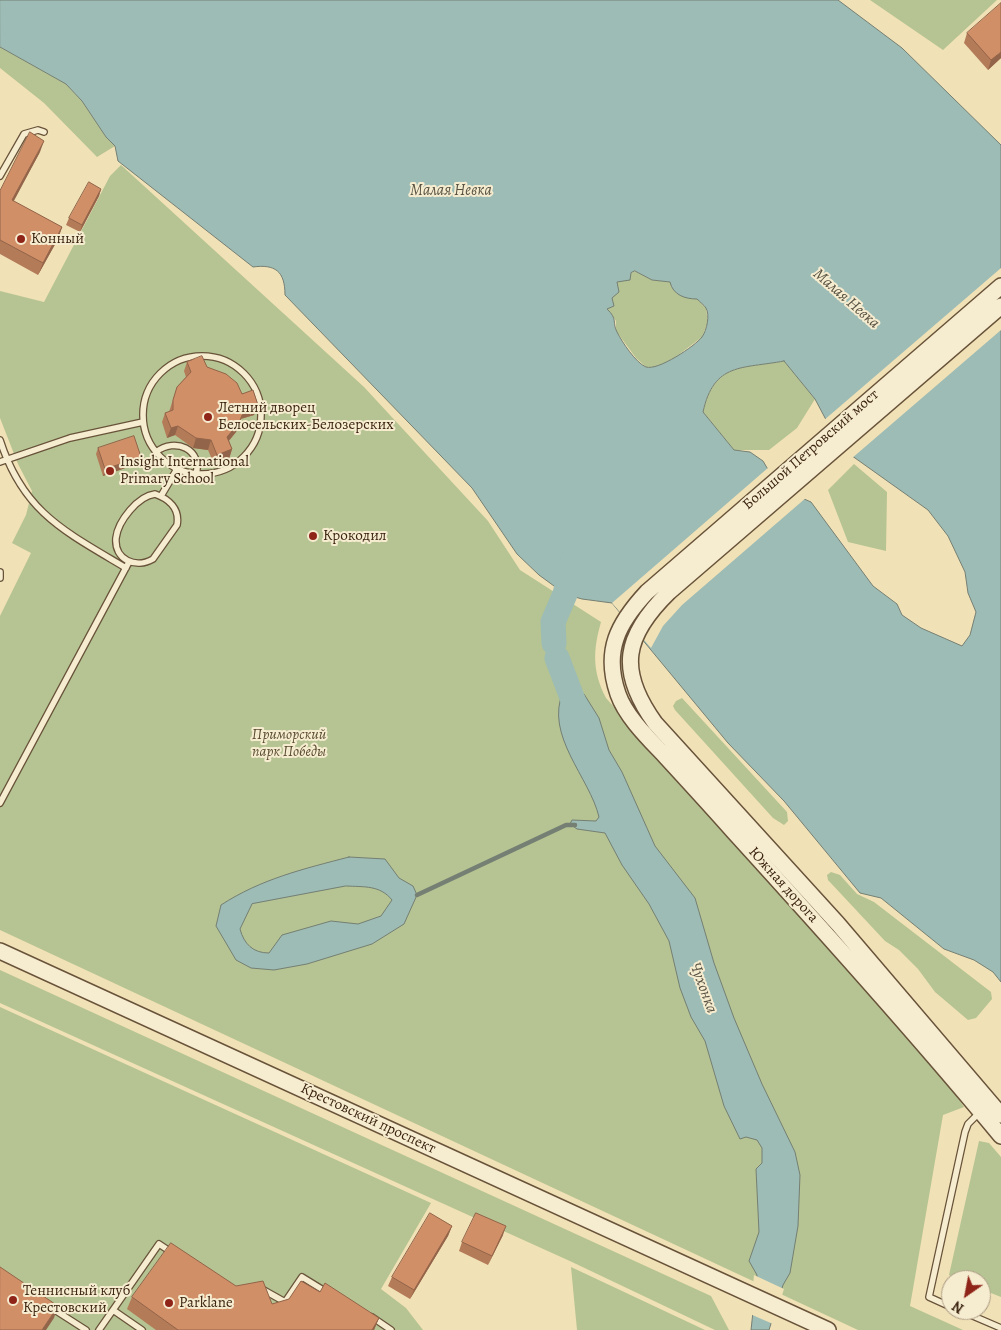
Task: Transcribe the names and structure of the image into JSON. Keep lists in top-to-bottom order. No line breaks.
{"streets":{"street":["Большой Петровский мост","Южная дорога","Крестовский проспект"]},"crossings":[["Большой Петровский мост","Южная дорога"]],"water":["Малая Невка","Чухонка"],"parks":["Приморский парк Победы"],"places":["Конный","Летний дворец Белосельских-Белозерских","Insight International Primary School","Крокодил","Теннисный клуб Крестовский","Parklane"],"north":"bottom left"}
